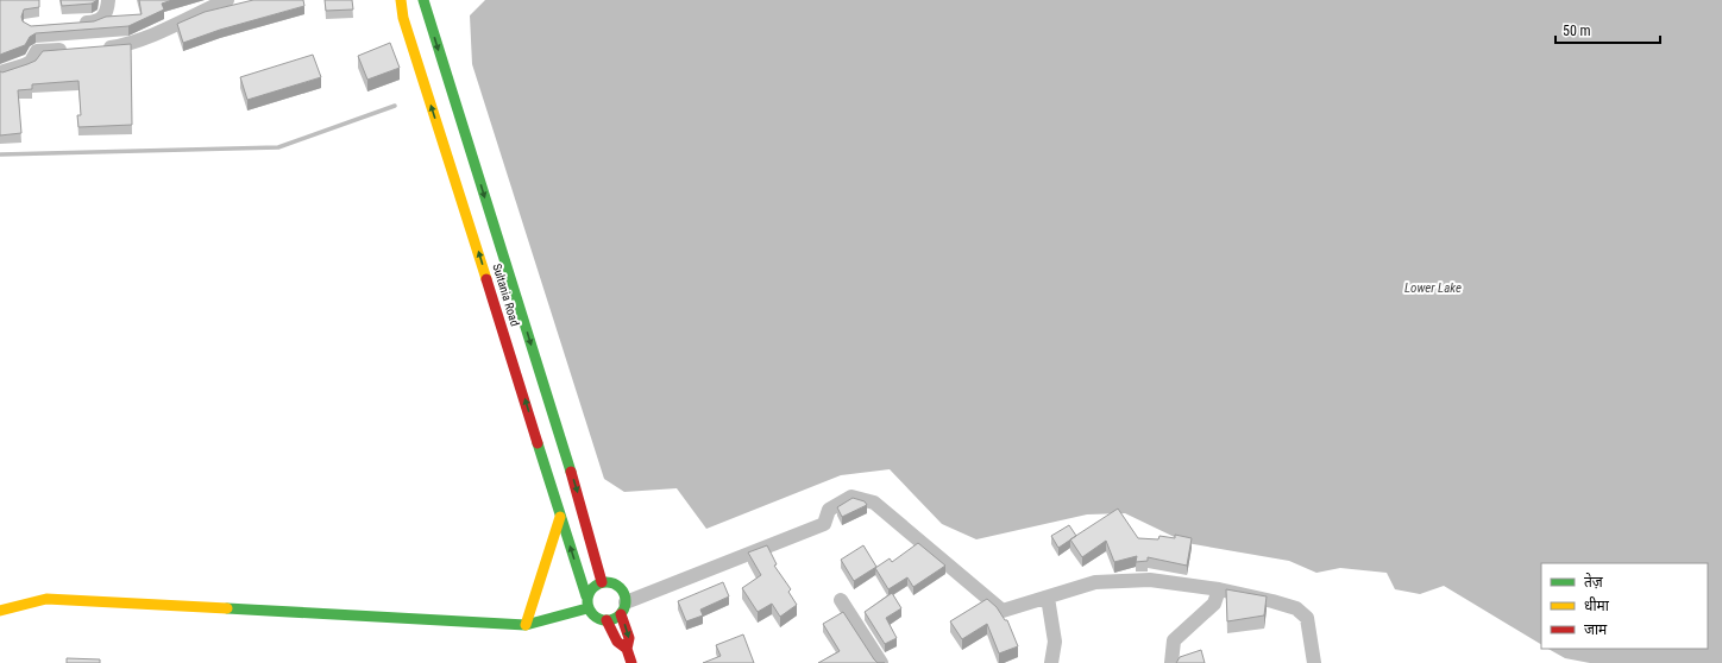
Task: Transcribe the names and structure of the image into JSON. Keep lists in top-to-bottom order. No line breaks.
{"streets":{"main road":["Sultania Road"]},"water":["Lower Lake"],"legend":["तेज़","धीमा","जाम"],"scale_bar":"50 m"}
